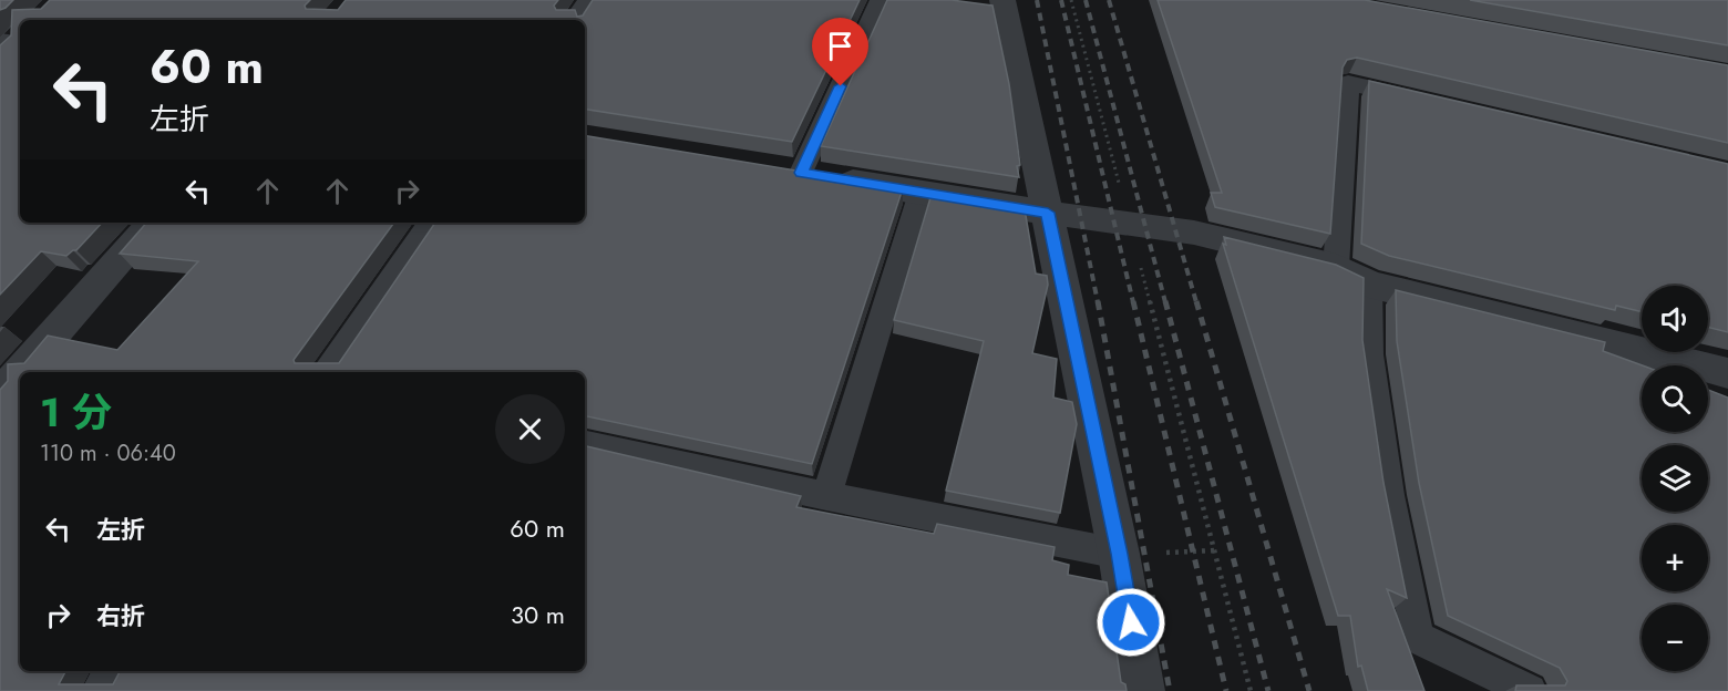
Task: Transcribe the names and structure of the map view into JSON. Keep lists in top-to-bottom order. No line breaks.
{"page":{"turn":["60 m","左折"],"map_buttons":["+","−"],"heading":["1 分","110 m · 06:40"],"list":[{"name":"左折","value":"60 m"},{"name":"右折","value":"30 m"}]}}
